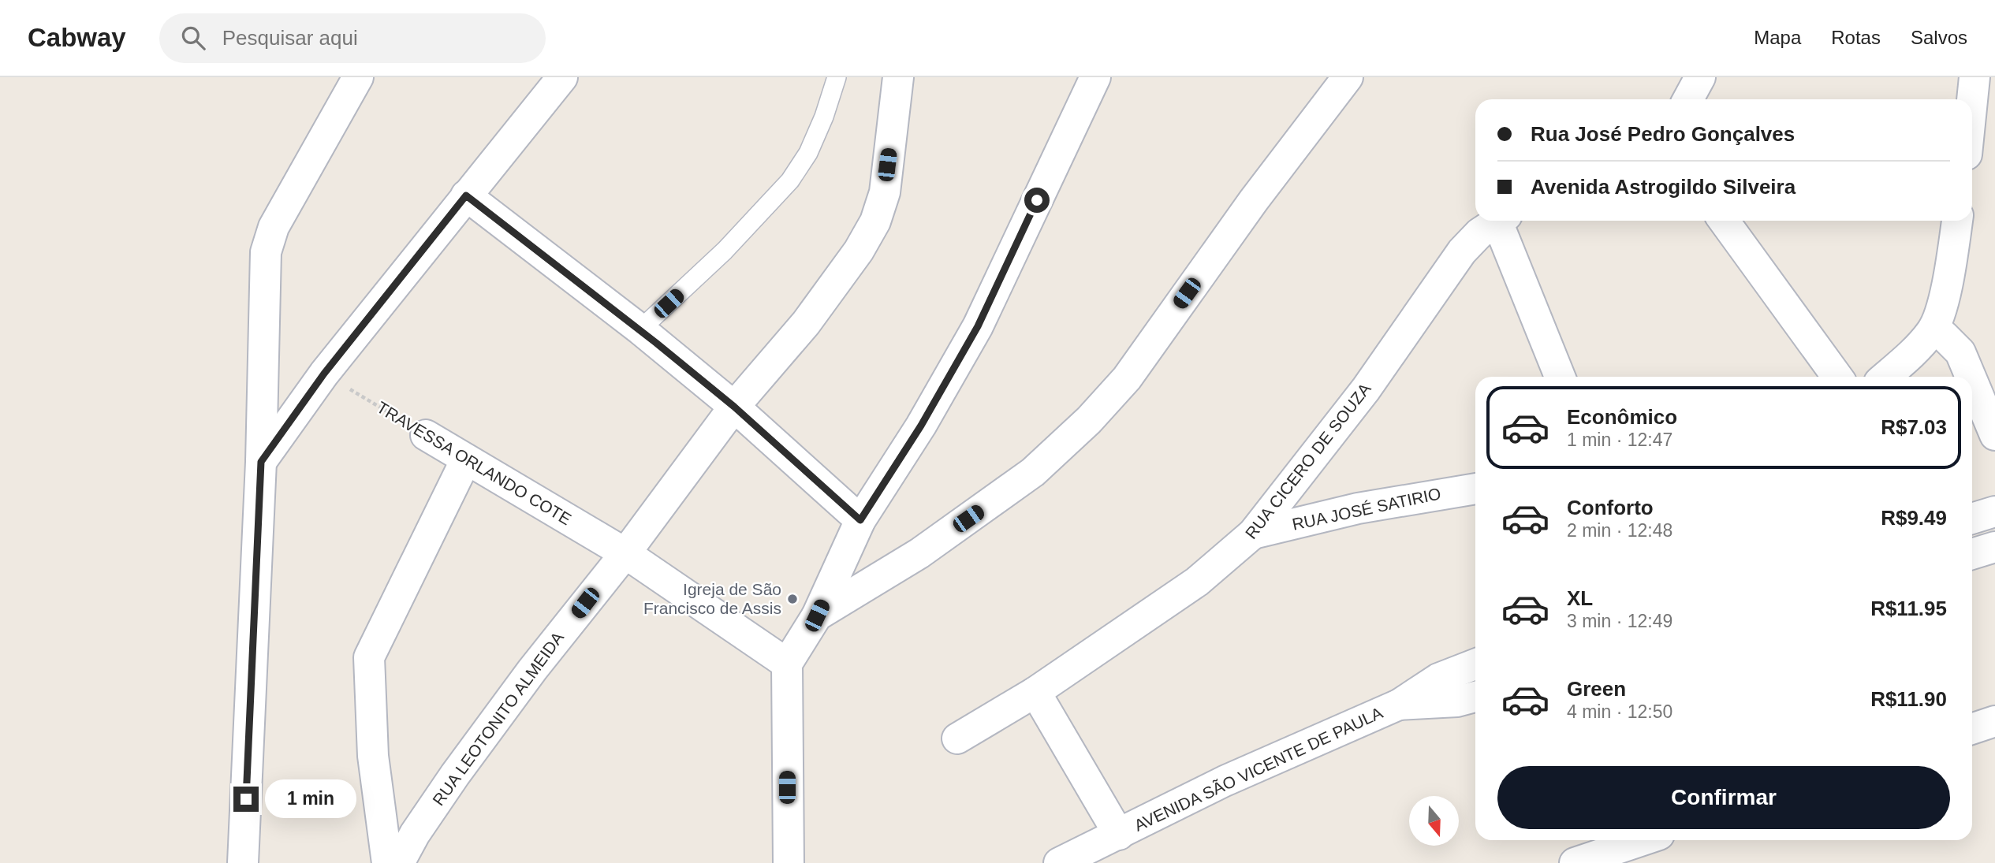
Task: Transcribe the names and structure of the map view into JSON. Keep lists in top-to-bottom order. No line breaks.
{"streets":{"street":["RUA CICERO DE SOUZA","TRAVESSA ORLANDO COTE","RUA JOSÉ SATIRIO","RUA LEOTONITO ALMEIDA","AVENIDA SÃO VICENTE DE PAULA"]},"crossings":[["RUA CICERO DE SOUZA","RUA JOSÉ SATIRIO"],["TRAVESSA ORLANDO COTE","RUA LEOTONITO ALMEIDA"]],"places":["Igreja de São Francisco de Assis"],"north":"bottom","page":{"header":"Cabway","search":"Pesquisar aqui","nav":["Mapa","Rotas","Salvos"],"banner":["Rua José Pedro Gonçalves","Avenida Astrogildo Silveira"],"list":[{"name":"Econômico","note":"1 min · 12:47","value":"R$7.03"},{"name":"Conforto","note":"2 min · 12:48","value":"R$9.49"},{"name":"XL","note":"3 min · 12:49","value":"R$11.95"},{"name":"Green","note":"4 min · 12:50","value":"R$11.90"}],"buttons":"Confirmar","bubble":"1 min"}}
